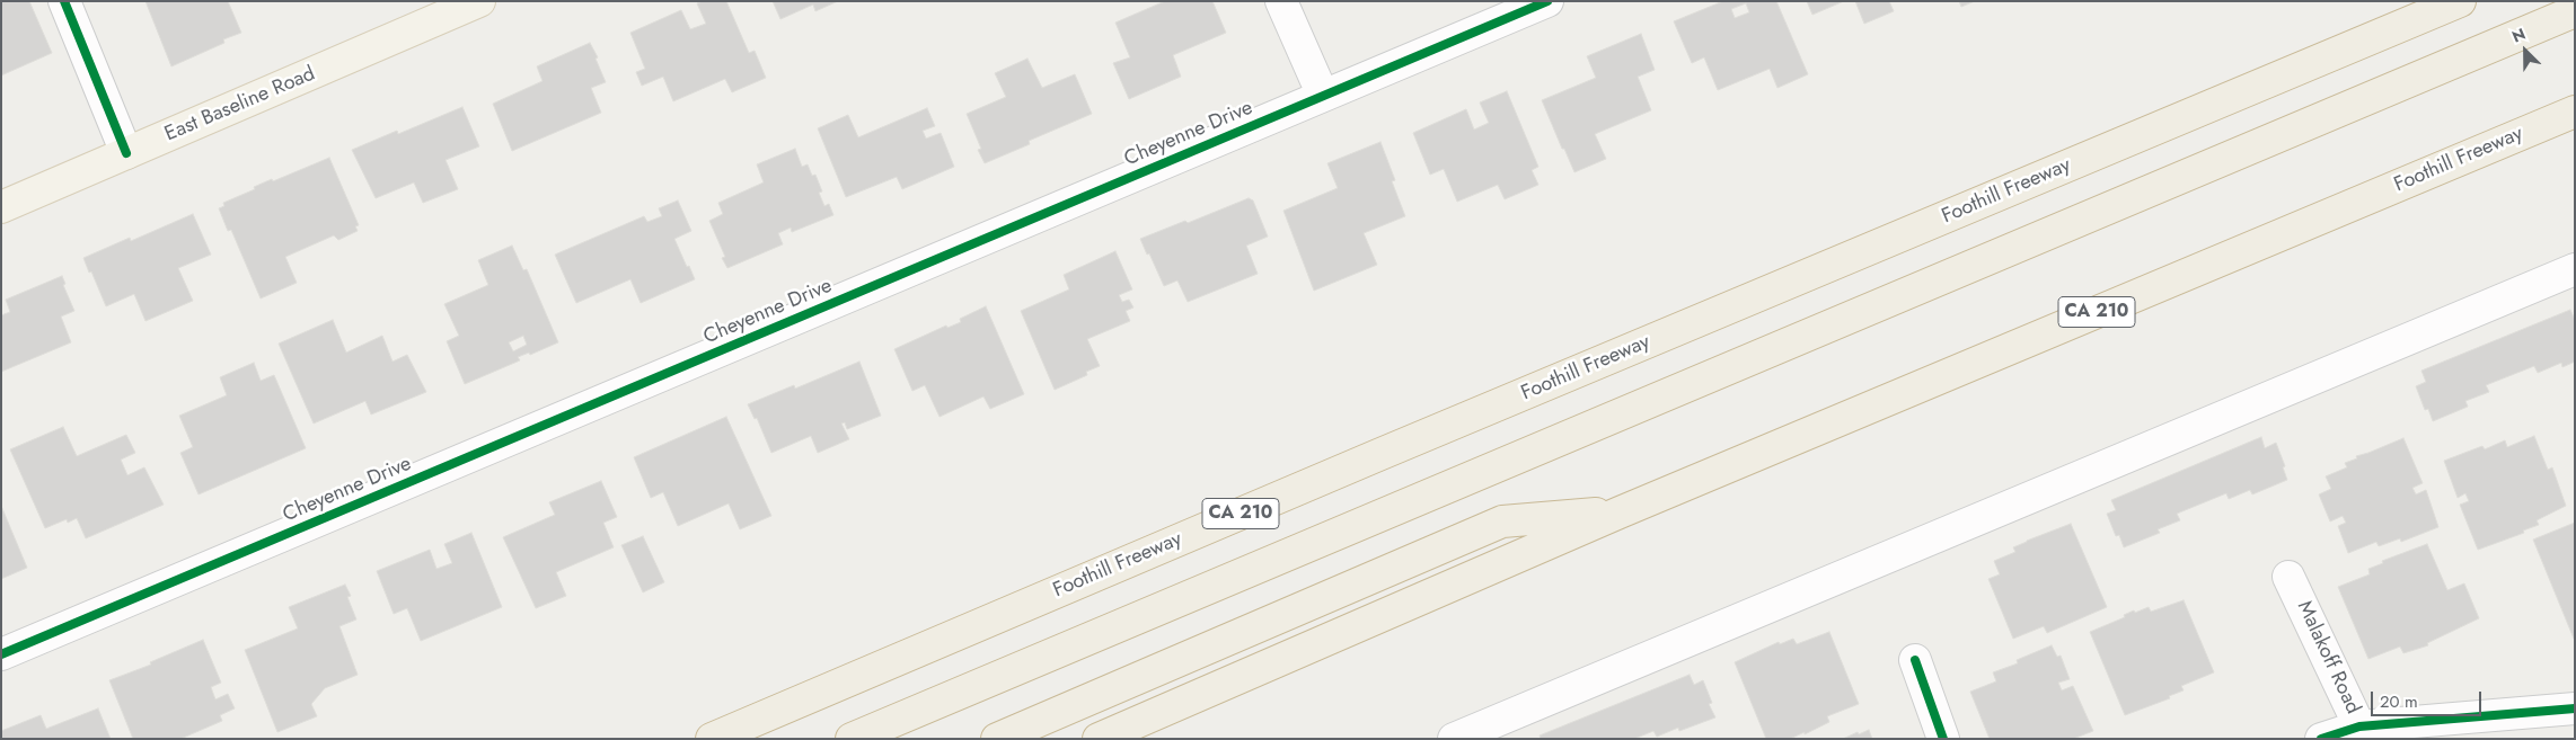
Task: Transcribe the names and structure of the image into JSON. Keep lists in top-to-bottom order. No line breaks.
{"streets":{"highway":["Foothill Freeway","CA 210"],"main road":["East Baseline Road"],"street":["Cheyenne Drive","Malakoff Road"]},"scale_bar":"20 m","north":"top left"}
